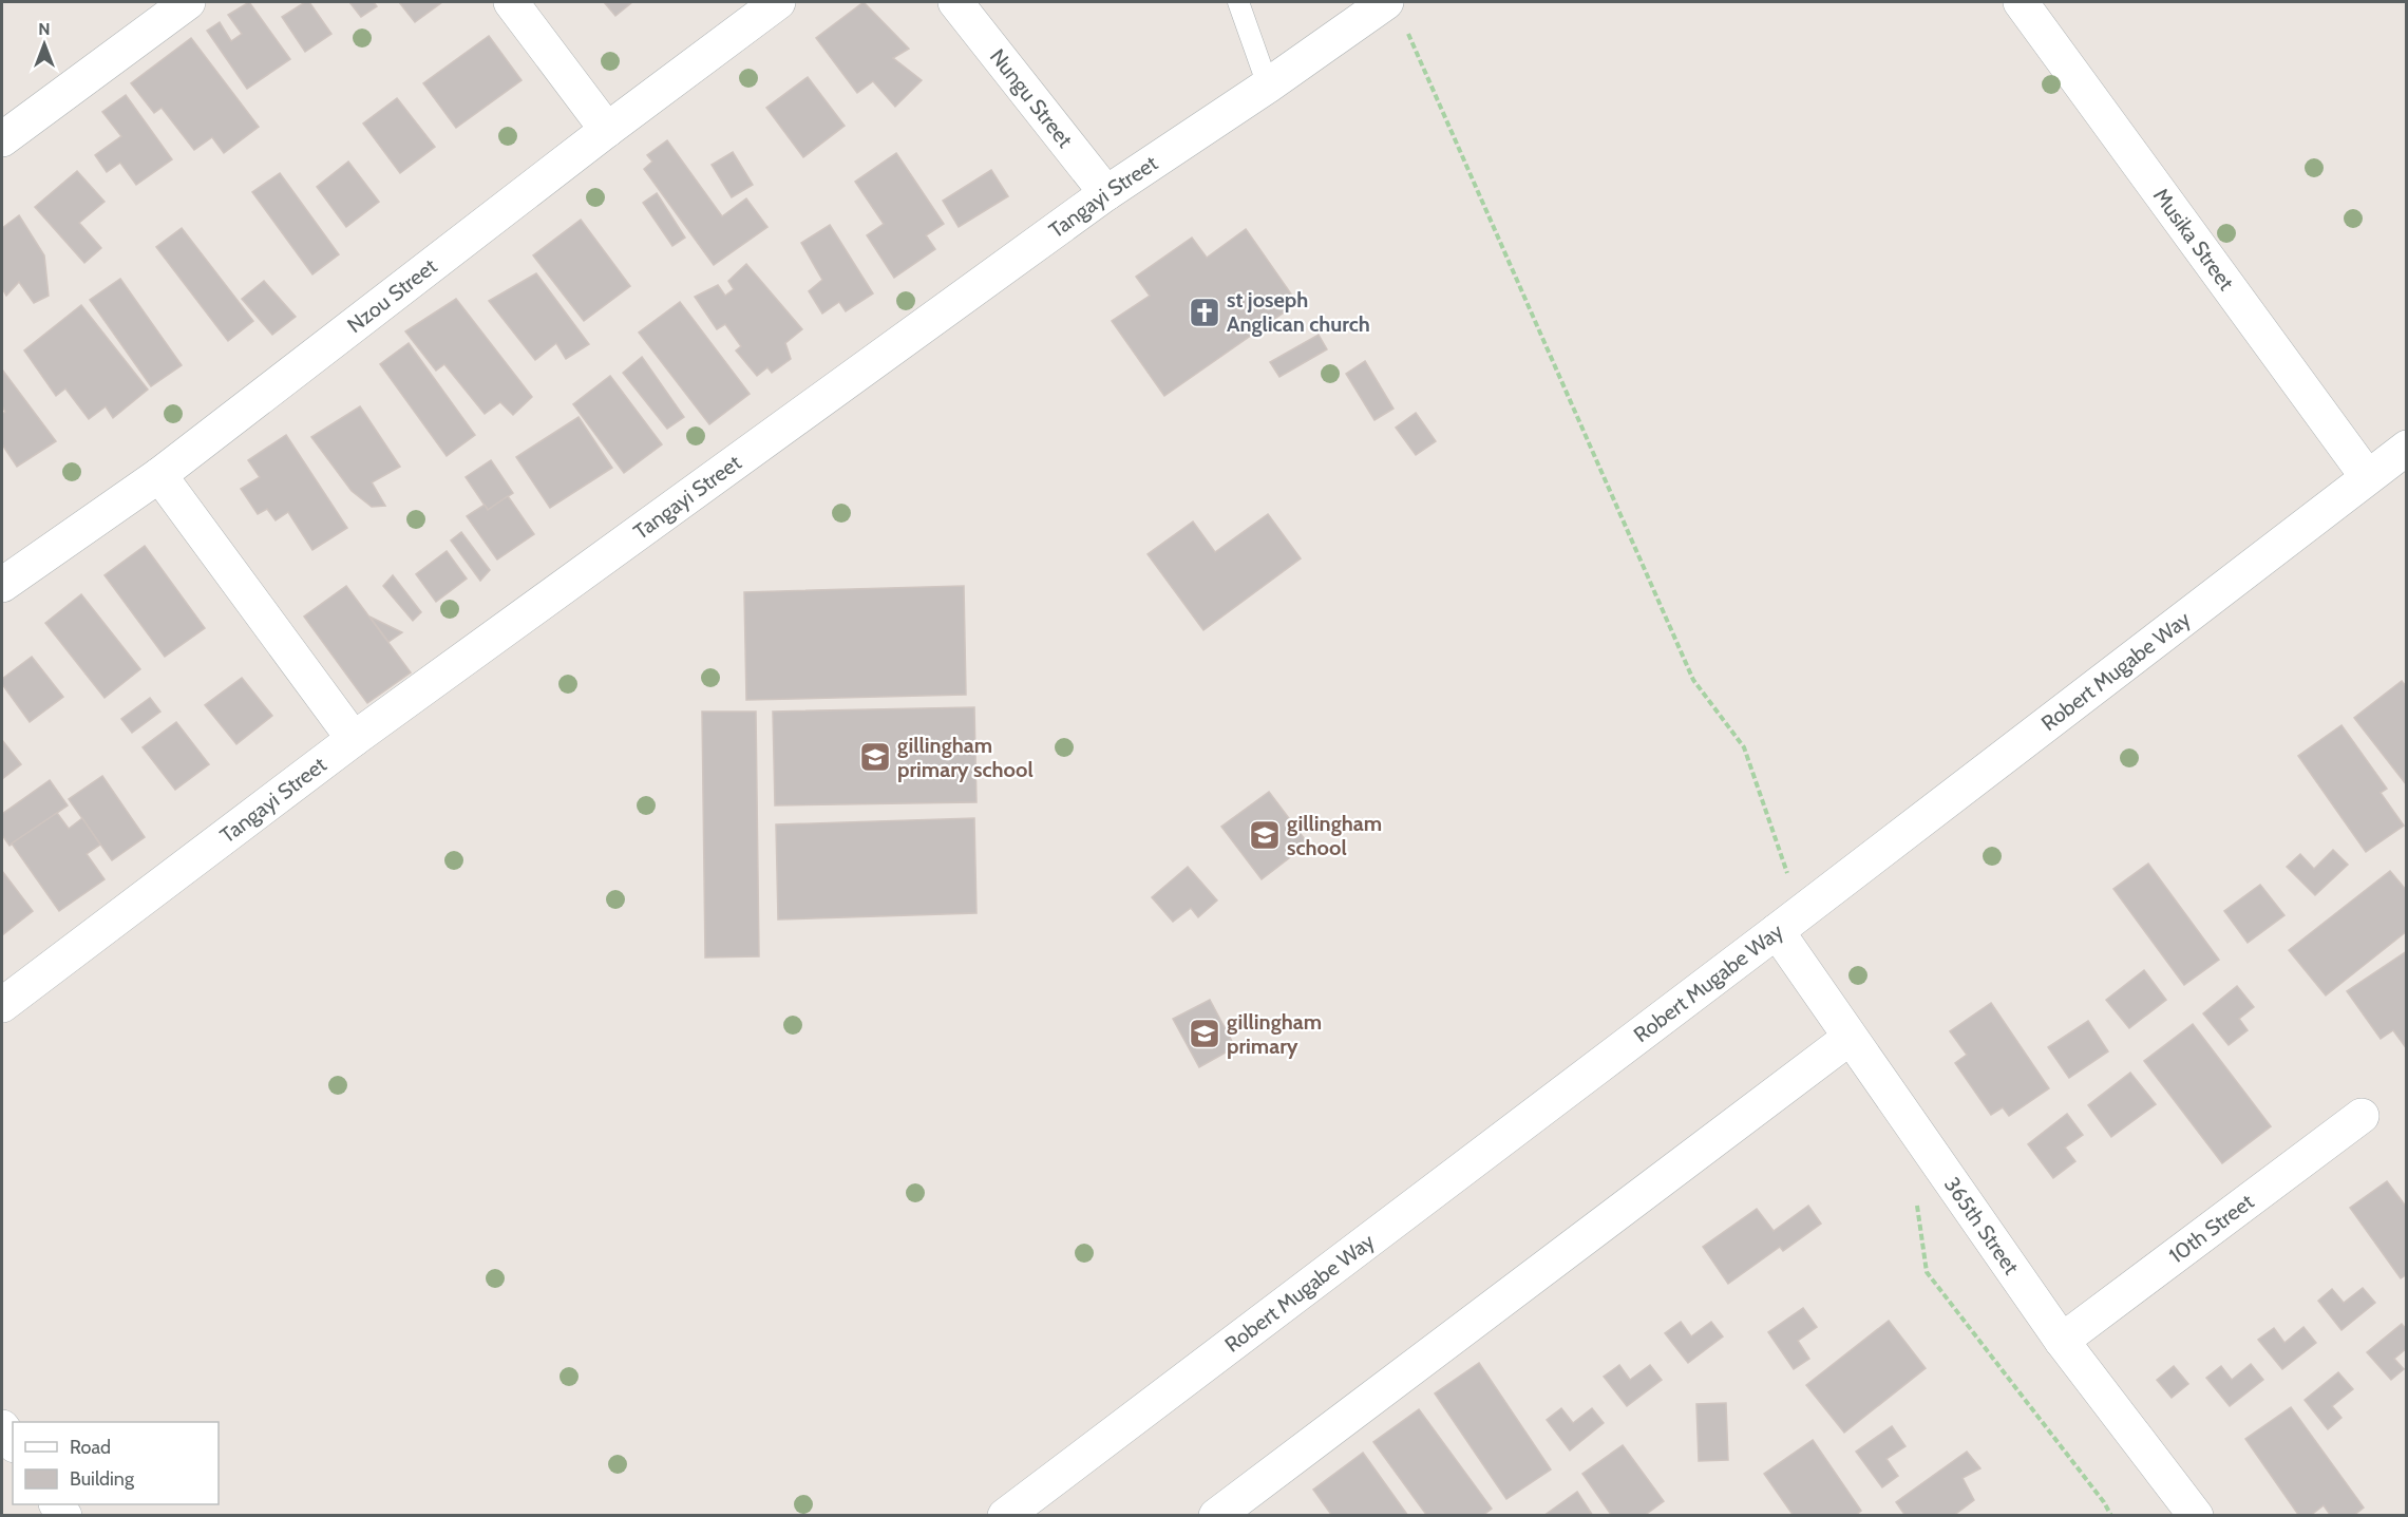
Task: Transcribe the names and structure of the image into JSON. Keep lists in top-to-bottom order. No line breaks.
{"streets":{"street":["Nungu Street","Tangayi Street","Musika Street","Nzou Street","Robert Mugabe Way","365th Street","10th Street"]},"crossings":[["Nungu Street","Tangayi Street"],["Musika Street","Robert Mugabe Way"],["Robert Mugabe Way","365th Street"],["365th Street","10th Street"]],"places":{"church":["st joseph Anglican church"],"school or university":["gillingham primary school","gillingham school","gillingham primary"]},"legend":["Road","Building"],"north":"top"}
